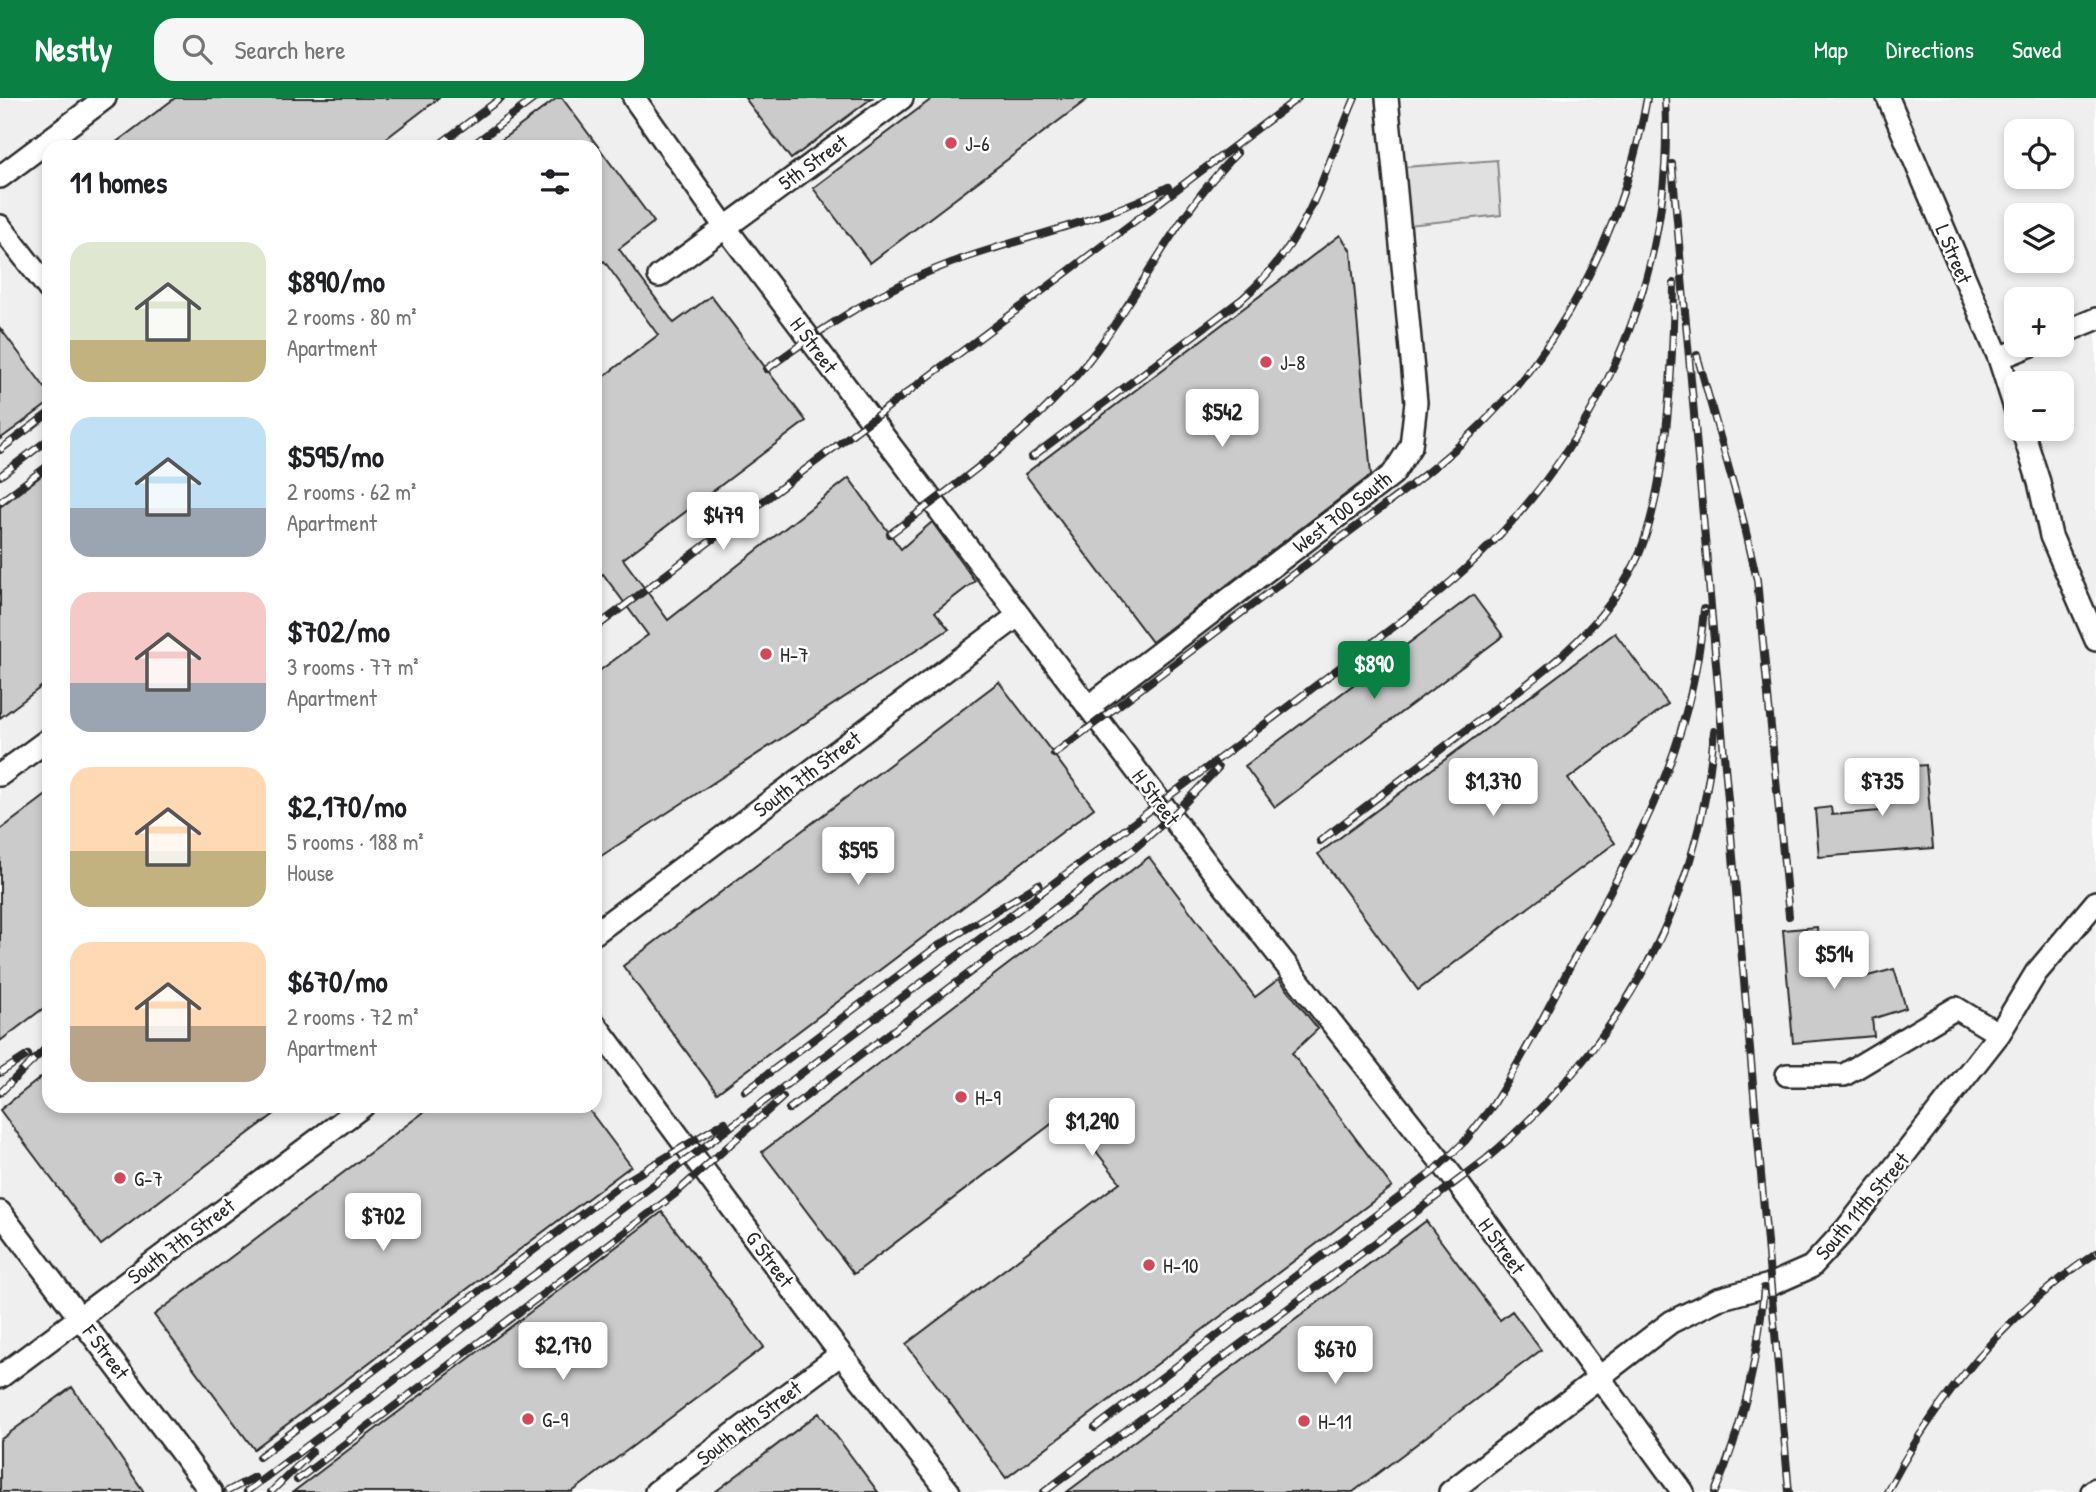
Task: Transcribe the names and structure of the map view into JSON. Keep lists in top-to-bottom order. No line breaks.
{"streets":{"lane":["5th Street","L Street","H Street","West 700 South","South 7th Street","South 11th Street","G Street","F Street","South 9th Street"]},"crossings":[["5th Street","H Street"],["H Street","West 700 South"],["H Street","South 7th Street"],["H Street","South 11th Street"],["South 7th Street","F Street"],["G Street","South 9th Street"]],"places":["J-6","J-8","H-7","H-9","G-7","H-10","G-9","H-11"],"page":{"header":"Nestly","search":"Search here","nav":["Map","Directions","Saved"],"map_buttons":["+","−"],"heading":"11 homes","list":[{"name":"$890/mo","note":"2 rooms · 80 m² · Apartment"},{"name":"$595/mo","note":"2 rooms · 62 m² · Apartment"},{"name":"$702/mo","note":"3 rooms · 77 m² · Apartment"},{"name":"$2,170/mo","note":"5 rooms · 188 m² · House"},{"name":"$670/mo","note":"2 rooms · 72 m² · Apartment"}],"price":["$542","$479","$890","$1,370","$735","$595","$514","$1,290","$702","$2,170","$670"]}}
